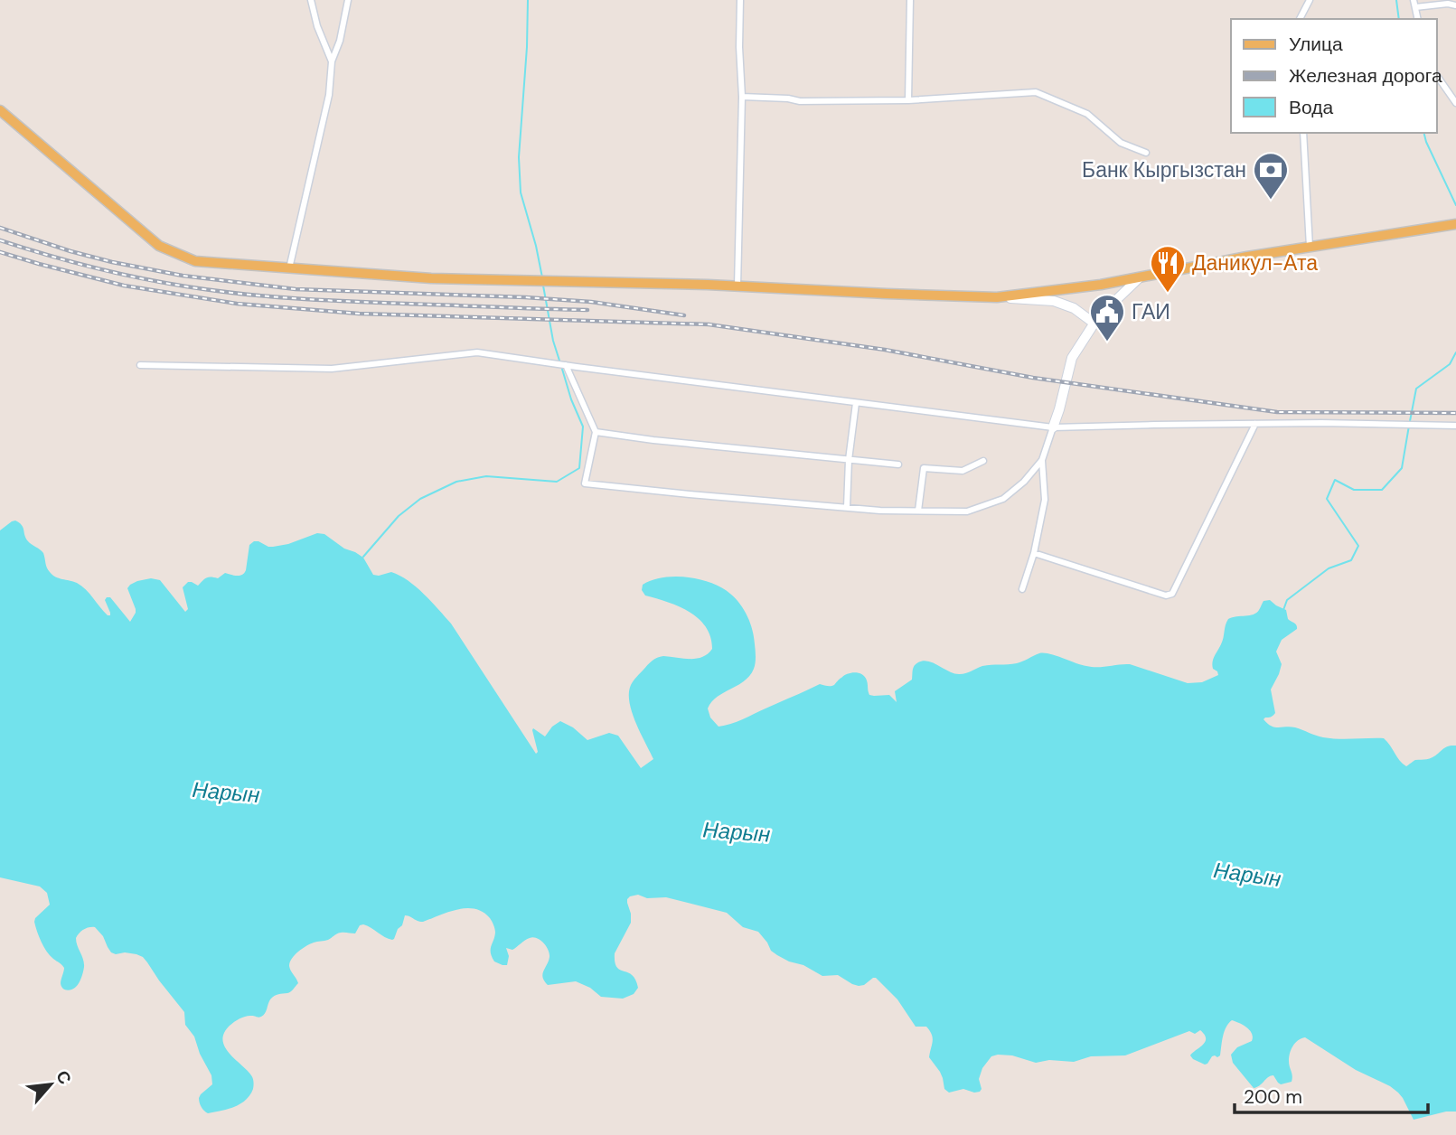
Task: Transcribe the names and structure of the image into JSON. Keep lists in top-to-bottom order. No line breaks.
{"water":["Нарын"],"places":{"bank":["Банк Кыргызстан"],"restaurant":["Даникул-Ата"],"public building":["ГАИ"]},"legend":["Улица","Железная дорога","Вода"],"scale_bar":"200 m","north":"top right"}
